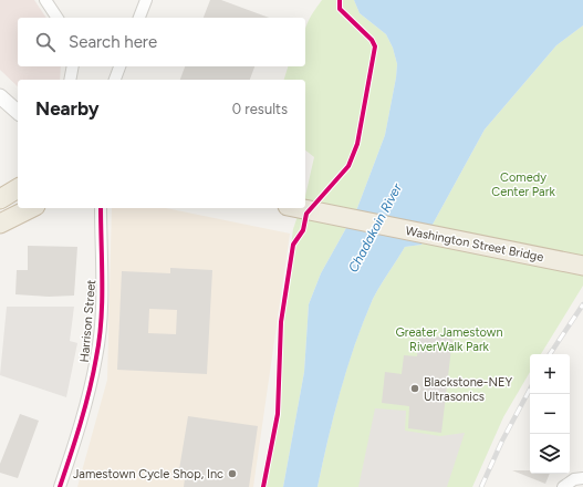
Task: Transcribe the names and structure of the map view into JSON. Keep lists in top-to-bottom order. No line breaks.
{"streets":{"highway":["Washington Street Bridge"],"street":["Harrison Street"]},"water":["Chadakoin River"],"parks":["Comedy Center Park","Greater Jamestown RiverWalk Park"],"places":["Blackstone-NEY Ultrasonics","Jamestown Cycle Shop, Inc"],"page":{"search":"Search here","heading":["Nearby","0 results"],"map_buttons":["+","−"]}}
